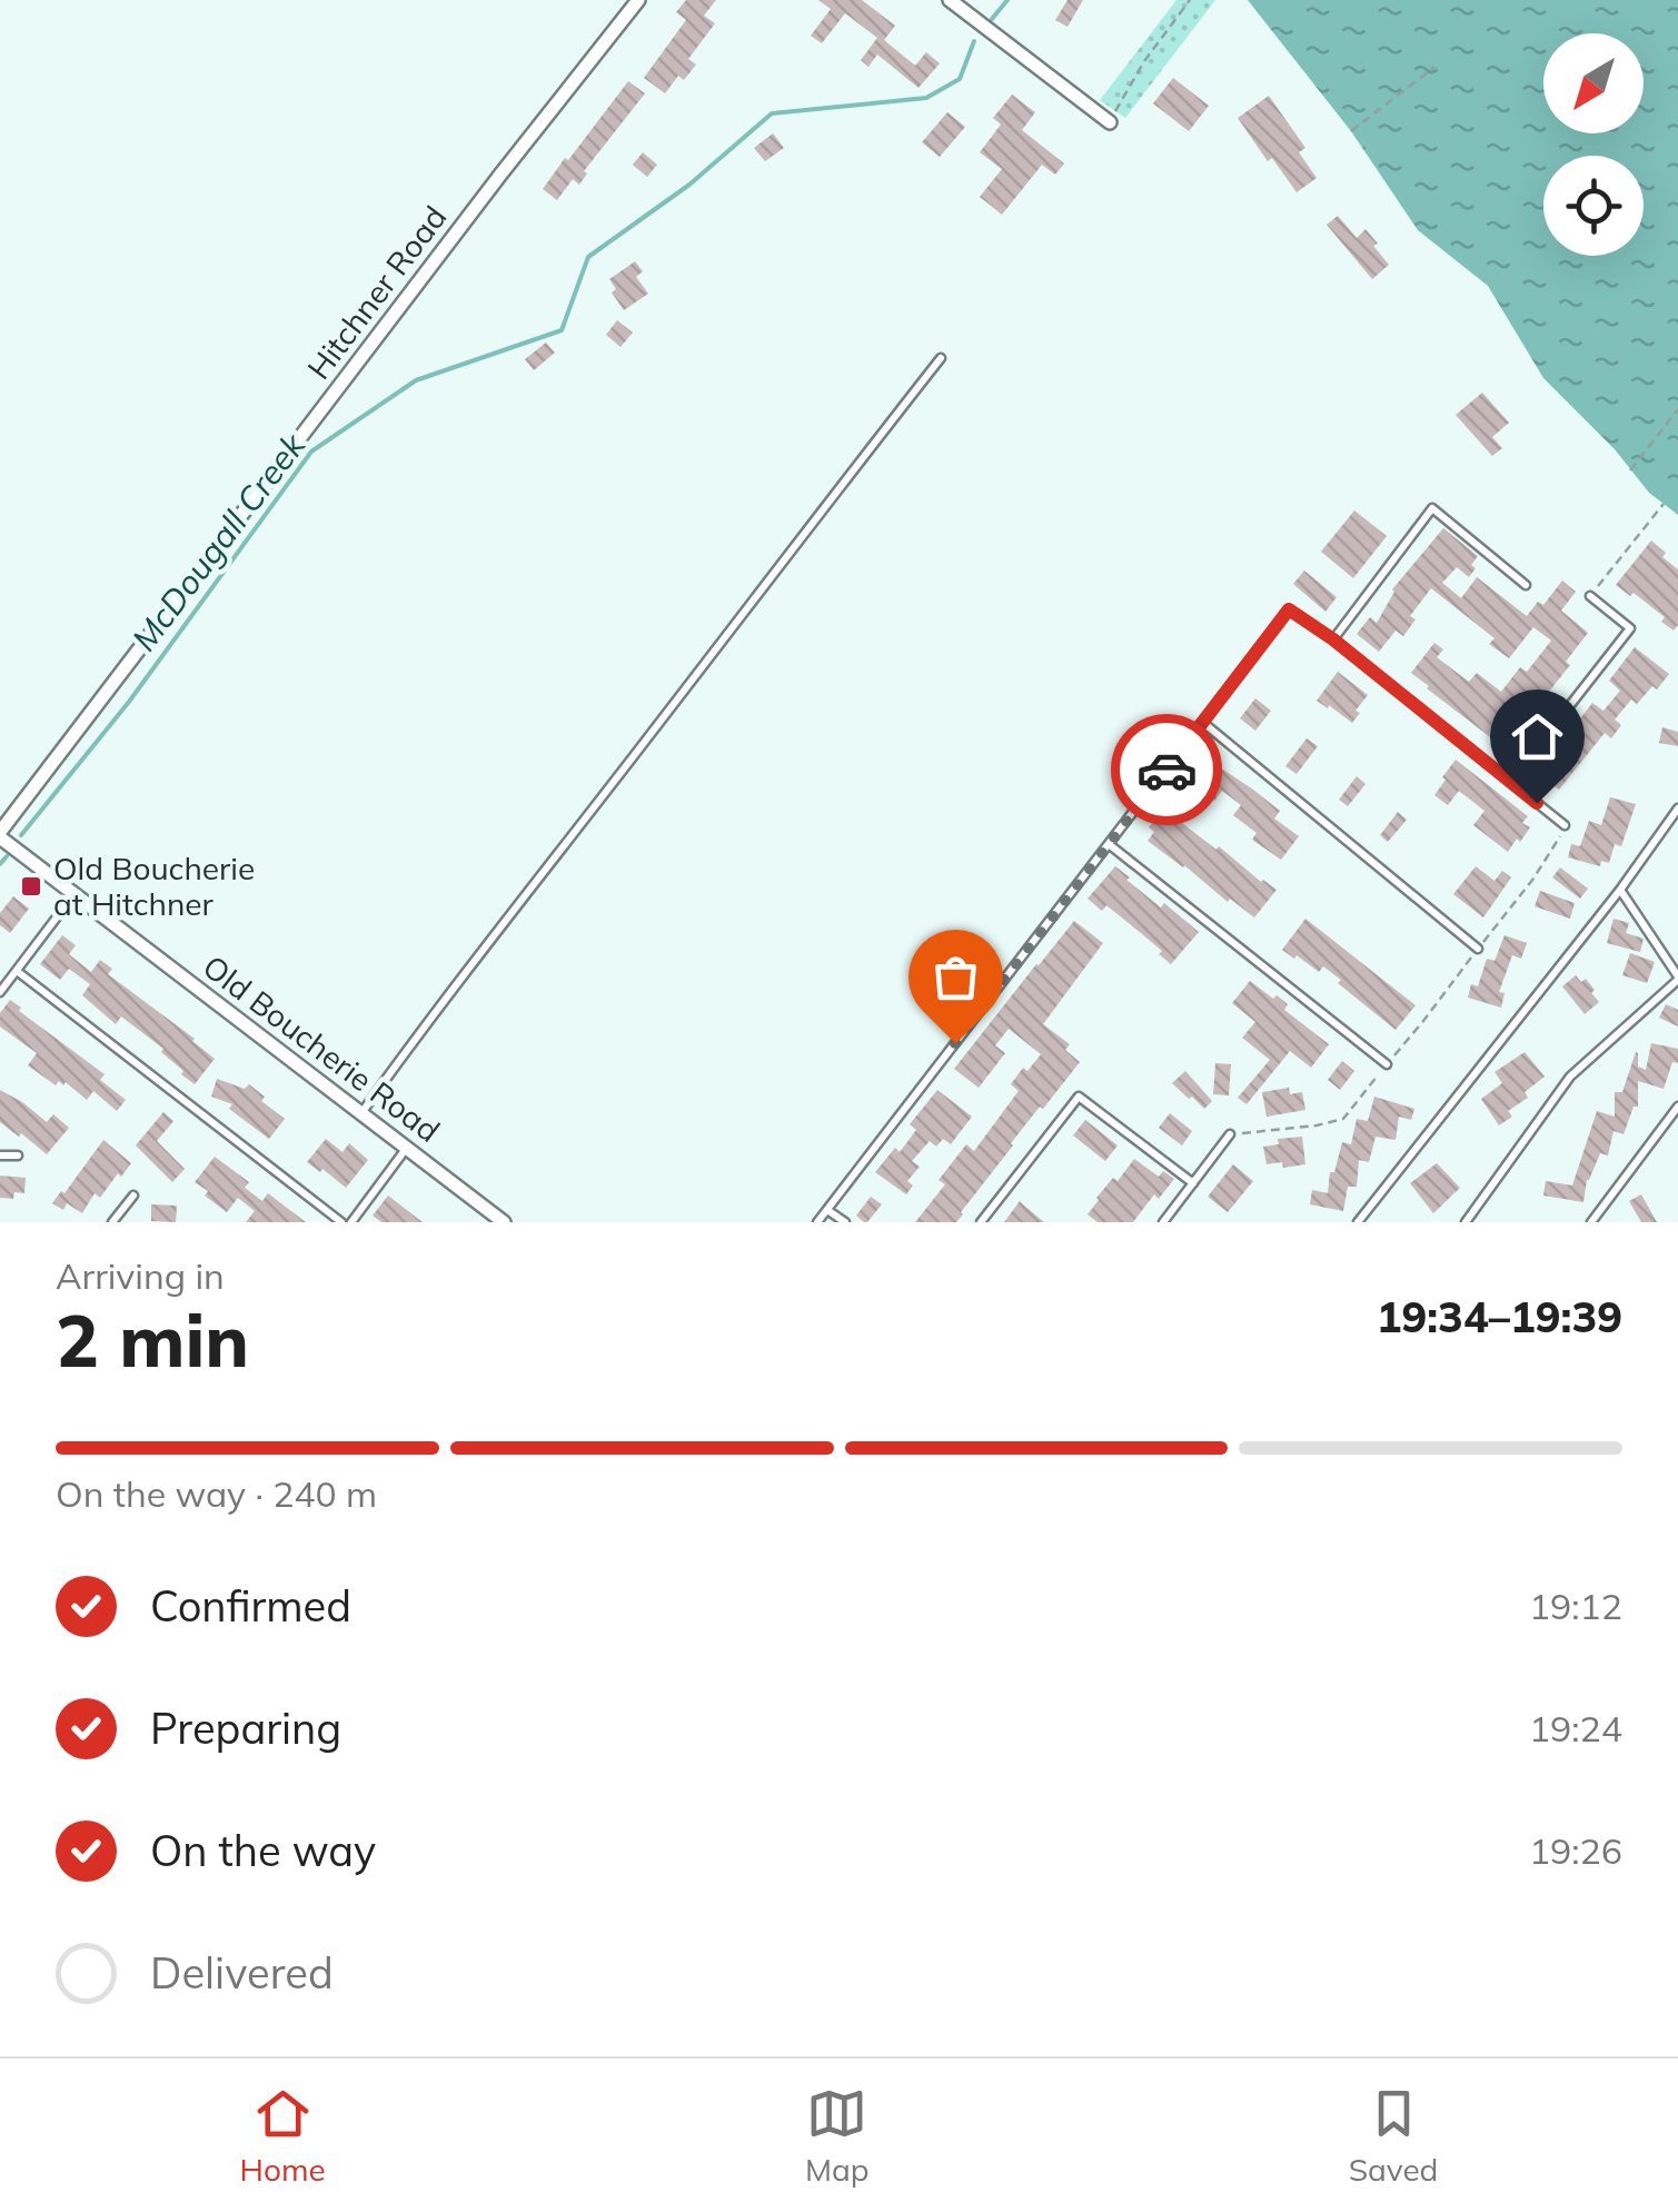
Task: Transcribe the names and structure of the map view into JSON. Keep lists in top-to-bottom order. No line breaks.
{"streets":{"street":["Hitchner Road","Old Boucherie Road"]},"crossings":[["Hitchner Road","Old Boucherie Road"]],"water":["McDougall Creek"],"places":{"transit":["Old Boucherie at Hitchner"]},"north":"bottom left","page":{"heading":["2 min","Arriving in","19:34–19:39"],"bar":"On the way · 240 m","list":[["Confirmed","19:12"],["Preparing","19:24"],["On the way","19:26"],"Delivered"],"tabs":["Home","Map","Saved"]}}
